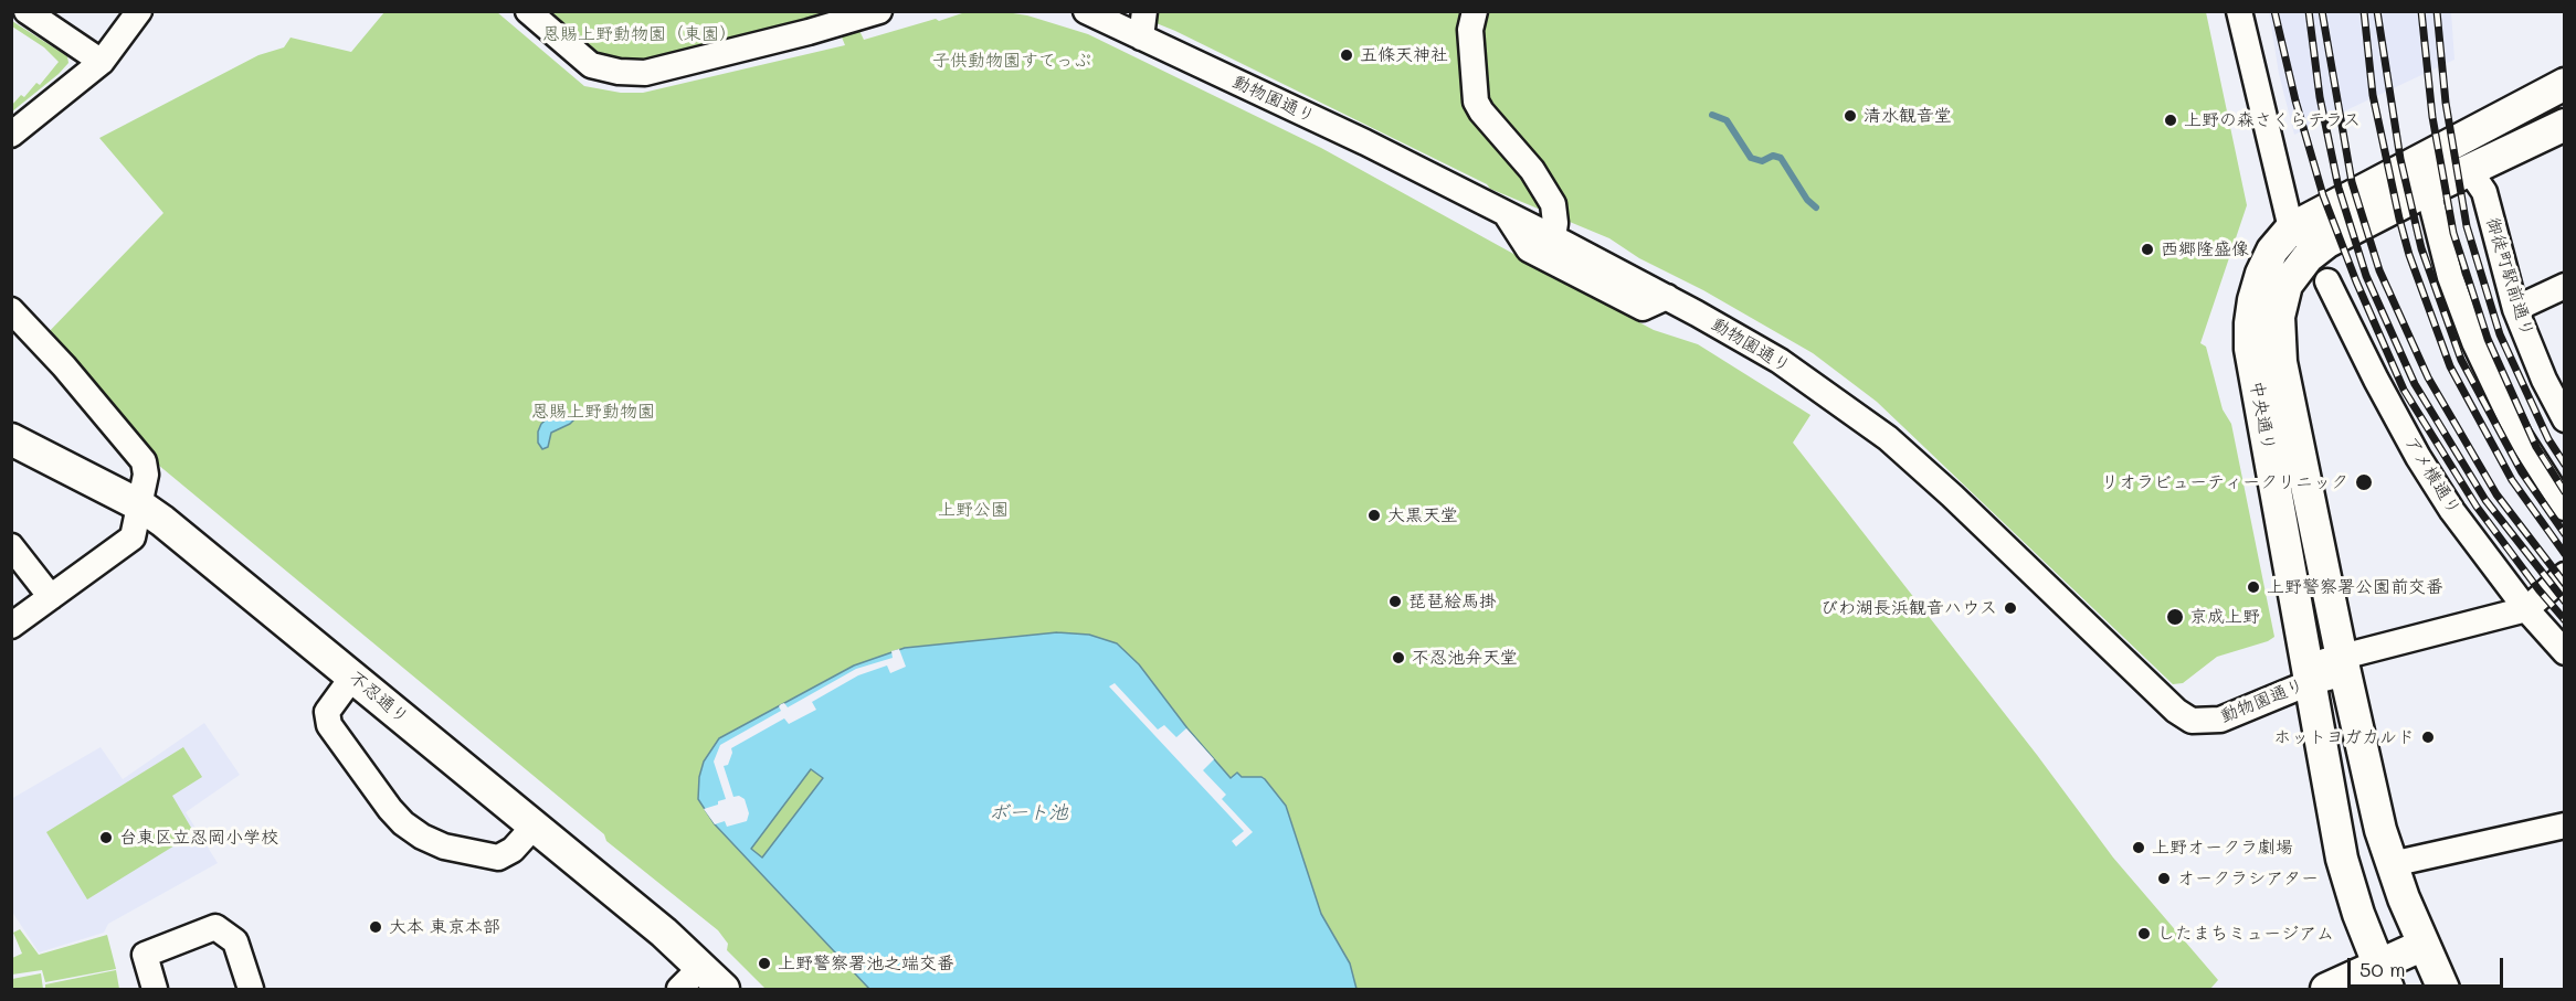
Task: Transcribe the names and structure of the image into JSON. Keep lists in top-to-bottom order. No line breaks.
{"streets":{"main road":["中央通り","不忍通り"],"street":["動物園通り","御徒町駅前通り","アメ横通り"]},"crossings":[["動物園通り","中央通り"],["動物園通り","アメ横通り"],["御徒町駅前通り","中央通り"]],"water":["ボート池"],"parks":["恩賜上野動物園（東園）","子供動物園すてっぷ","恩賜上野動物園","上野公園"],"places":["五條天神社","清水観音堂","上野の森さくらテラス","西郷隆盛像","リオラビューティークリニック","大黒天堂","上野警察署公園前交番","琵琶絵馬掛","びわ湖長浜観音ハウス","京成上野","不忍池弁天堂","ホットヨガカルド","台東区立忍岡小学校","上野オークラ劇場","オークラシアター","大本 東京本部","したまちミュージアム","上野警察署池之端交番"],"scale_bar":"50 m"}
